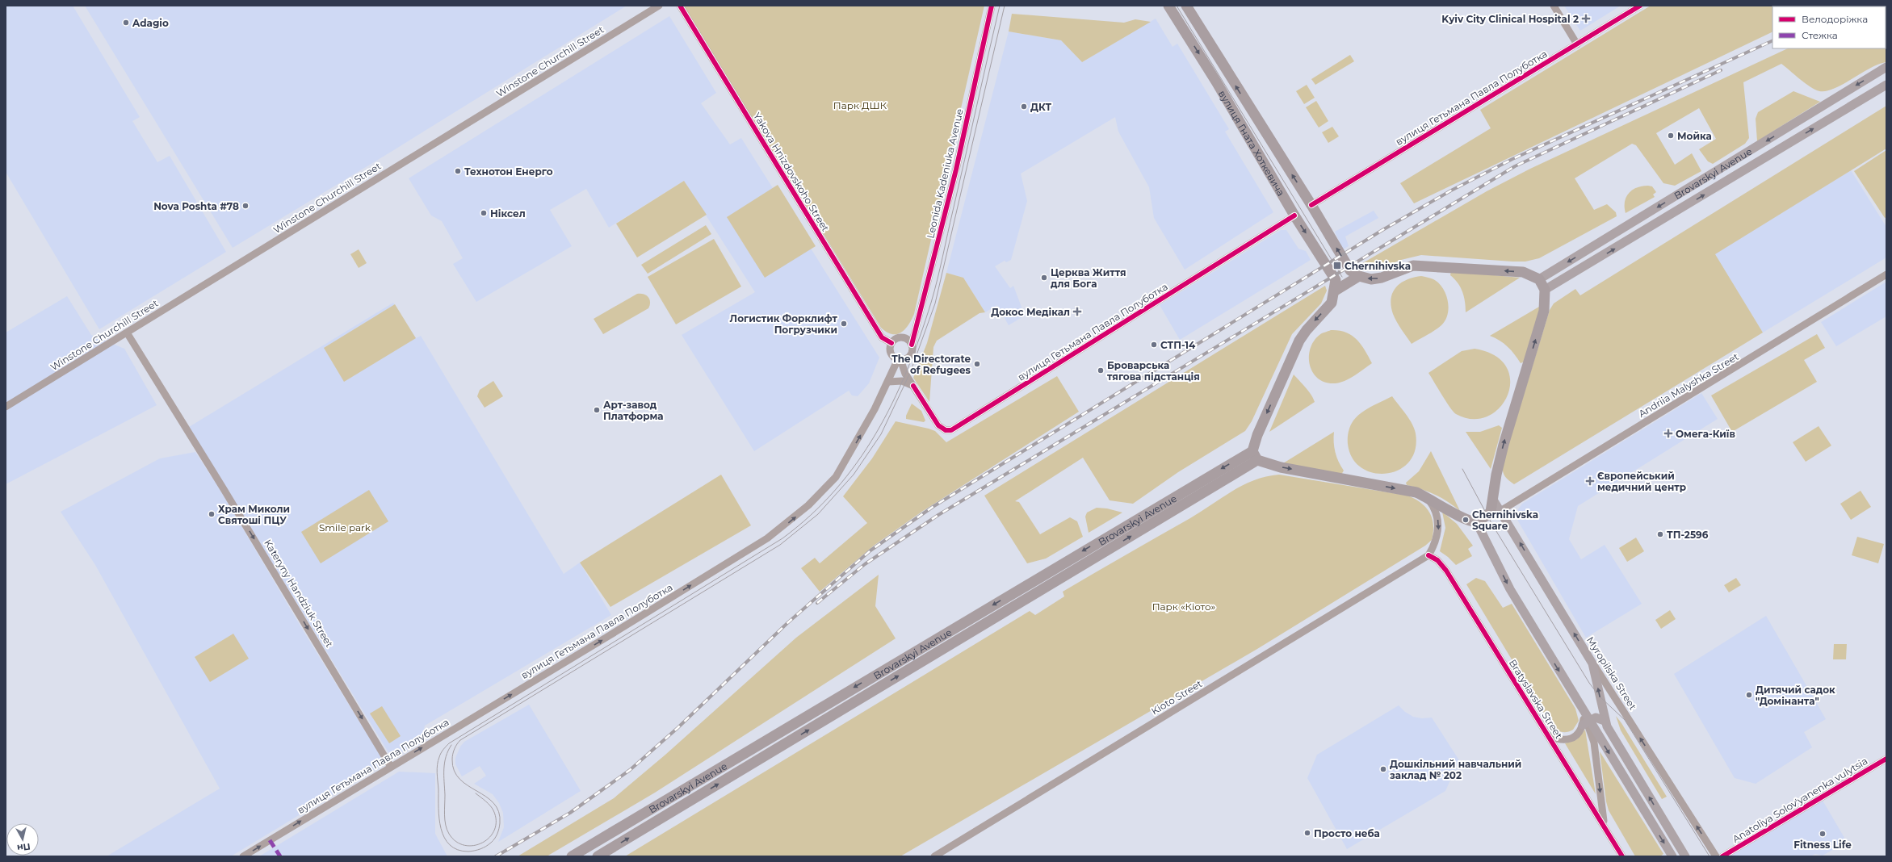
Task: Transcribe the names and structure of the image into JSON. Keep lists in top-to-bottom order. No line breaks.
{"streets":{"highway":["вулиця Гната Хоткевича","Brovarskyi Avenue"],"main road":["Myropilska Street","Bratyslavska Street"],"street":["Winstone Churchill Street","вулиця Гетьмана Павла Полуботка","Yakova Hnizdovskoho Street","Leonida Kadeniuka Avenue","Andriia Malyshka Street","Kateryny Handziuk Street","Kioto Street","Anatoliya Solov'yanenka vulytsia"]},"crossings":[["Winstone Churchill Street","Kateryny Handziuk Street"],["вулиця Гетьмана Павла Полуботка","вулиця Гната Хоткевича"],["вулиця Гетьмана Павла Полуботка","Yakova Hnizdovskoho Street"],["вулиця Гетьмана Павла Полуботка","Leonida Kadeniuka Avenue"],["вулиця Гетьмана Павла Полуботка","Kateryny Handziuk Street"],["Yakova Hnizdovskoho Street","Leonida Kadeniuka Avenue"],["Andriia Malyshka Street","Myropilska Street"],["Kioto Street","Bratyslavska Street"]],"one_way":["вулиця Гетьмана Павла Полуботка","Kateryny Handziuk Street"],"parks":["Парк ДШК","Smile park","Парк «Кіото»"],"places":{"health":["Kyiv City Clinical Hospital 2","Докос Медікал","Омега-Київ","Європейський медичний центр"],"other":["Adagio","ДКТ","Мойка","Технотон Енерго","Nova Poshta #78","Ніксел","Церква Життя для Бога","Логистик Форклифт Погрузчики","СТП-14","The Directorate of Refugees","Броварська тягова підстанція","Арт-завод Платформа","Храм Миколи Святоші ПЦУ","Chernihivska Square","ТП-2596","Дитячий садок \"Домінанта\"","Дошкільний навчальний заклад № 202","Просто неба","Fitness Life"],"transit":["Chernihivska"]},"legend":["Велодоріжка","Стежка"],"north":"bottom"}
